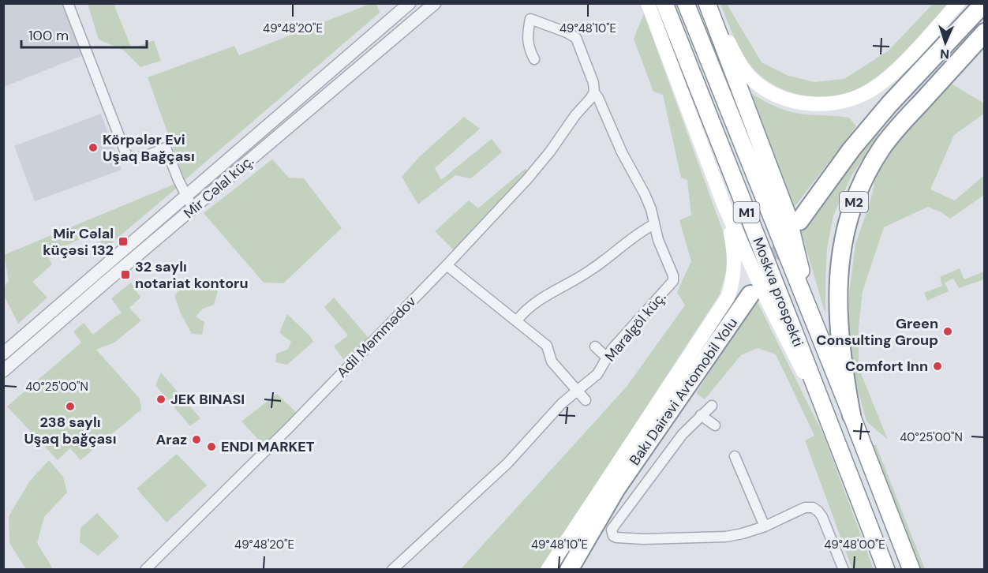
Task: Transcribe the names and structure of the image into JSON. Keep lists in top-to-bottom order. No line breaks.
{"streets":{"highway":["M2","M1","Moskva prospekti","Bakı Dairəvi Avtomobil Yolu"],"street":["Mir Cəlal küç.","Maralgöl küç.","Adil Məmmədov"]},"crossings":[["M2","M1"],["M2","Moskva prospekti"],["M1","Moskva prospekti"],["Maralgöl küç.","Adil Məmmədov"]],"places":{"other":["Körpələr Evi Uşaq Bağçası","Green Consulting Group","Comfort Inn","JEK BINASI","238 saylı Uşaq bağçası","Araz","ENDI MARKET"],"transit":["Mir Cəlal küçəsi 132","32 saylı notariat kontoru"]},"scale_bar":"100 m","north":"bottom","coordinates":["49°48'20\"E","49°48'10\"E","40°25'00\"N","49°48'00\"E"]}
